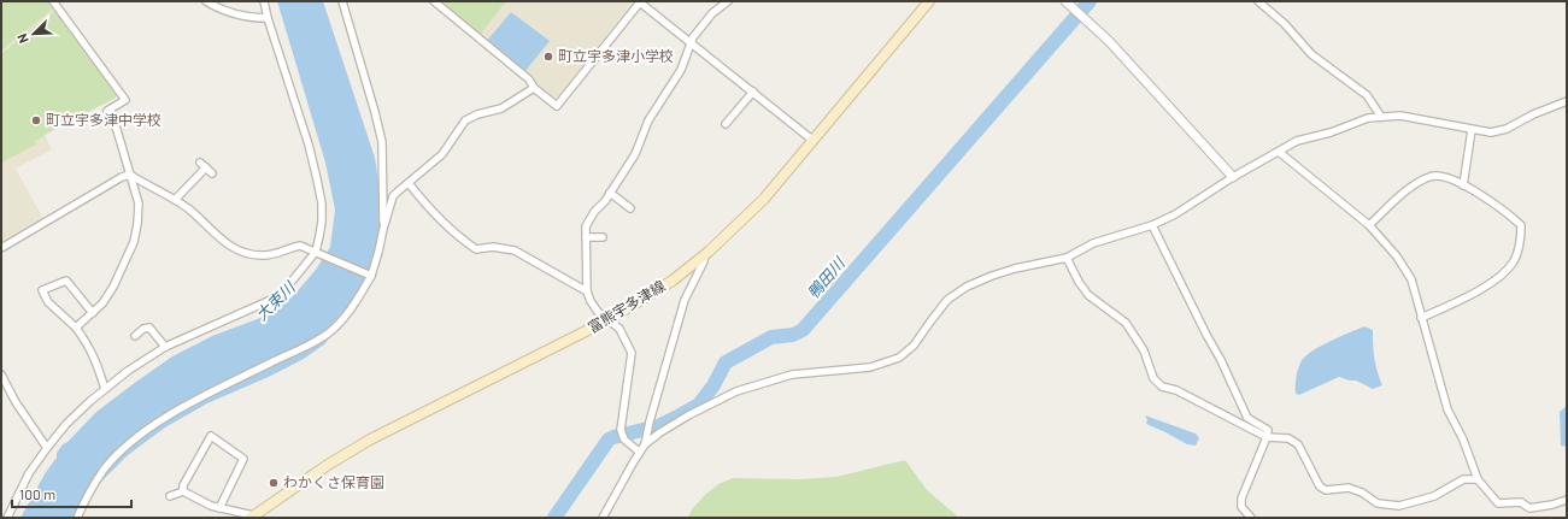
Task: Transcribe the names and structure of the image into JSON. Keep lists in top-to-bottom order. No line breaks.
{"streets":{"main road":["富熊宇多津線"]},"water":["鴨田川","大束川"],"places":["町立宇多津小学校","町立宇多津中学校","わかくさ保育園"],"scale_bar":"100 m","north":"bottom left"}
